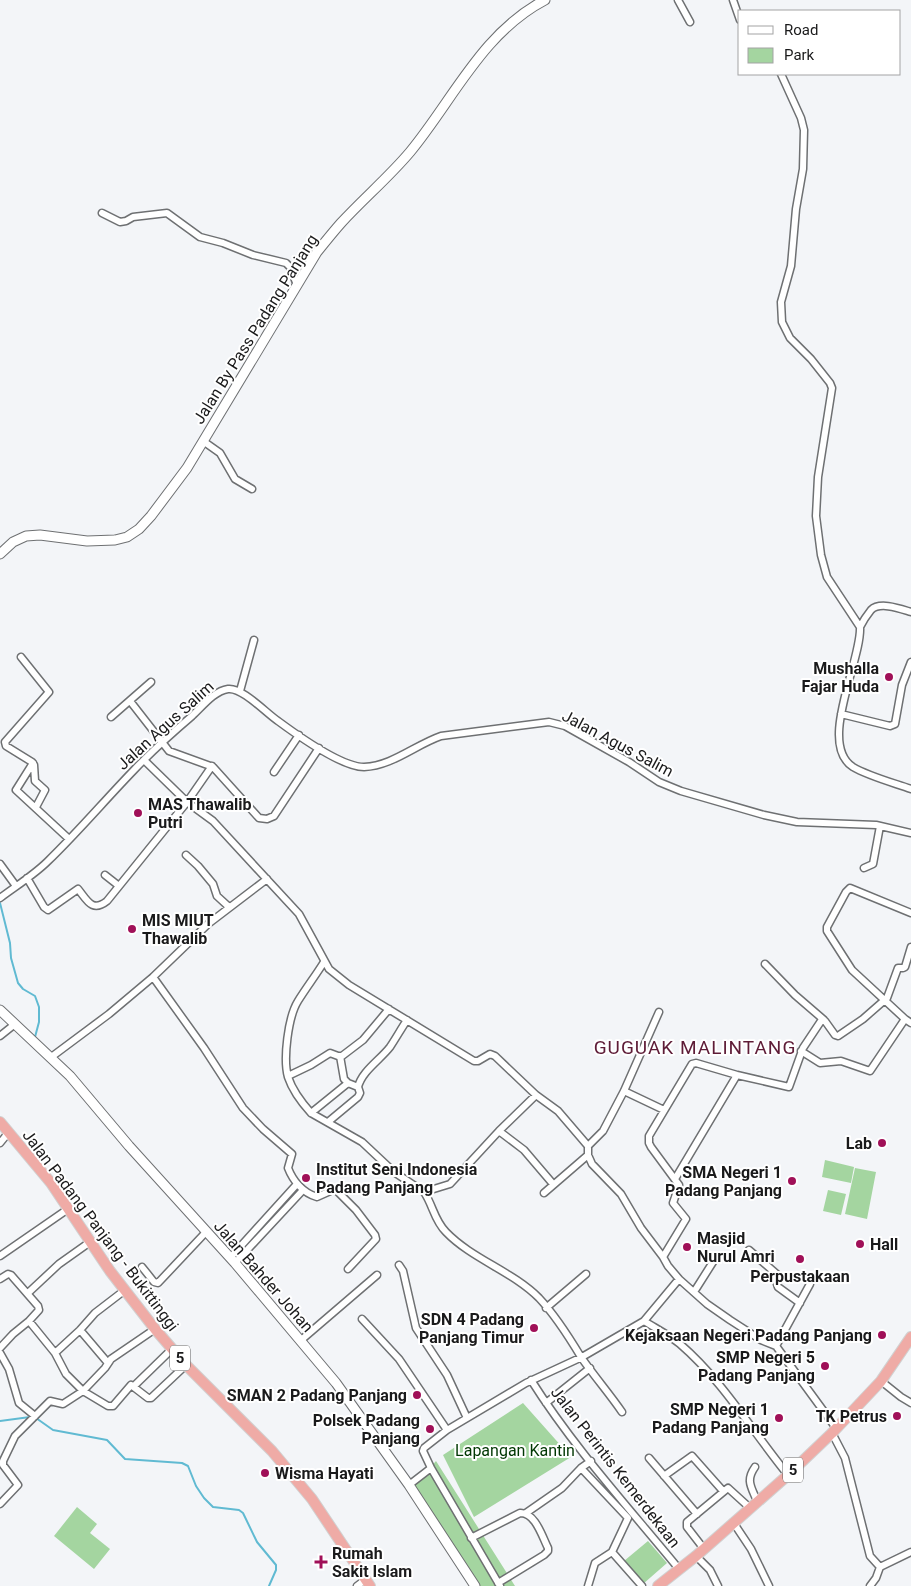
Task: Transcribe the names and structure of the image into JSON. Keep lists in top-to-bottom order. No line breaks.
{"streets":{"highway":["Jalan Padang Panjang - Bukittinggi","5"],"main road":["Jalan By Pass Padang Panjang","Jalan Bahder Johan"],"street":["Jalan Agus Salim","Jalan Perintis Kemerdekaan"]},"crossings":[["5","Jalan Perintis Kemerdekaan"]],"districts":["GUGUAK MALINTANG"],"parks":["Lapangan Kantin"],"places":{"other":["Mushalla Fajar Huda","MAS Thawalib Putri","MIS MIUT Thawalib","Lab","Institut Seni Indonesia Padang Panjang","SMA Negeri 1 Padang Panjang","Hall","Masjid Nurul Amri","Perpustakaan","SDN 4 Padang Panjang Timur","Kejaksaan Negeri Padang Panjang","SMP Negeri 5 Padang Panjang","SMAN 2 Padang Panjang","TK Petrus","SMP Negeri 1 Padang Panjang","Polsek Padang Panjang","Wisma Hayati"],"health":["Rumah Sakit Islam"]},"legend":["Road","Park"]}
